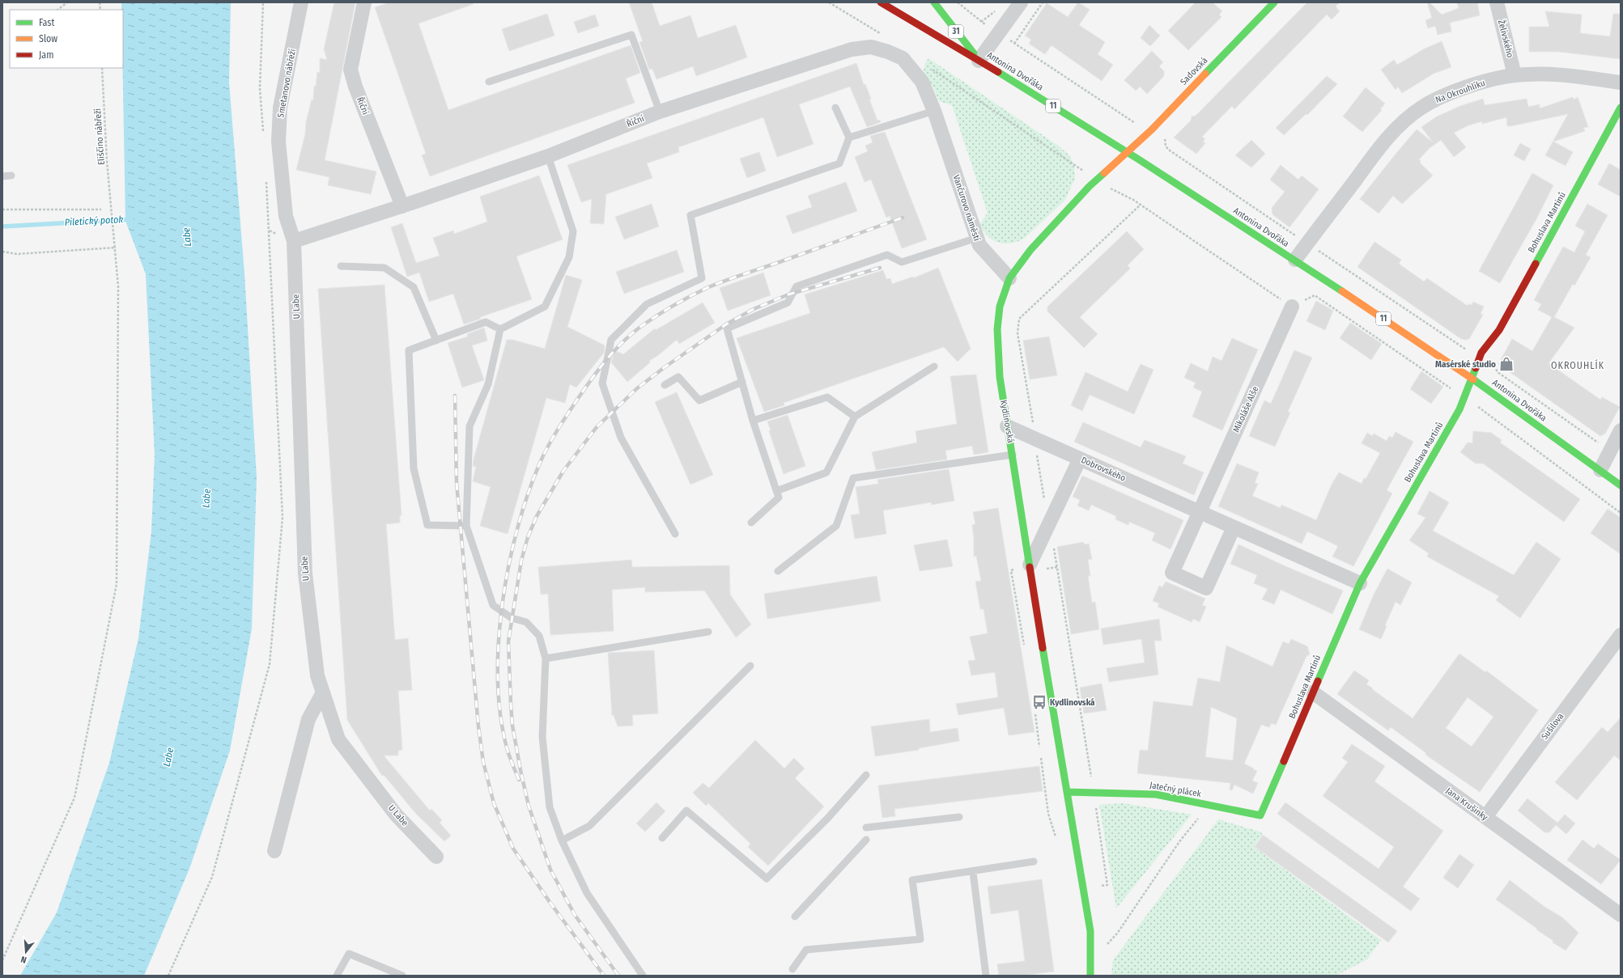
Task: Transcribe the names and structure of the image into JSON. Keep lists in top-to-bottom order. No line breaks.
{"streets":{"street":["31","Želivského","Antonína Dvořáka","Sadovská","Smetanovo nábřeží","Na Okrouhlíku","Říční","11","Vančurovo náměstí","Bohuslava Martinů","U Labe","Mikoláše Alše","Kydlinovská","Dobrovského","Sušilova","Jatečný plácek","Jana Krušinky"],"path":["Eliščino nábřeží"]},"crossings":[["31","Antonína Dvořáka"],["Želivského","Na Okrouhlíku"],["Antonína Dvořáka","Sadovská"],["Antonína Dvořáka","Na Okrouhlíku"],["Antonína Dvořáka","Bohuslava Martinů"],["Smetanovo nábřeží","Říční"],["Smetanovo nábřeží","U Labe"],["Říční","Vančurovo náměstí"],["Říční","U Labe"],["Vančurovo náměstí","Kydlinovská"],["Bohuslava Martinů","Dobrovského"],["Bohuslava Martinů","Jatečný plácek"],["Bohuslava Martinů","Jana Krušinky"],["Mikoláše Alše","Dobrovského"],["Kydlinovská","Dobrovského"],["Kydlinovská","Jatečný plácek"],["Sušilova","Jana Krušinky"]],"districts":["OKROUHLÍK"],"water":["Piletický potok","Labe"],"places":{"shop":["Masérské studio"],"bus stop":["Kydlinovská"]},"legend":["Fast","Slow","Jam"],"north":"bottom"}
